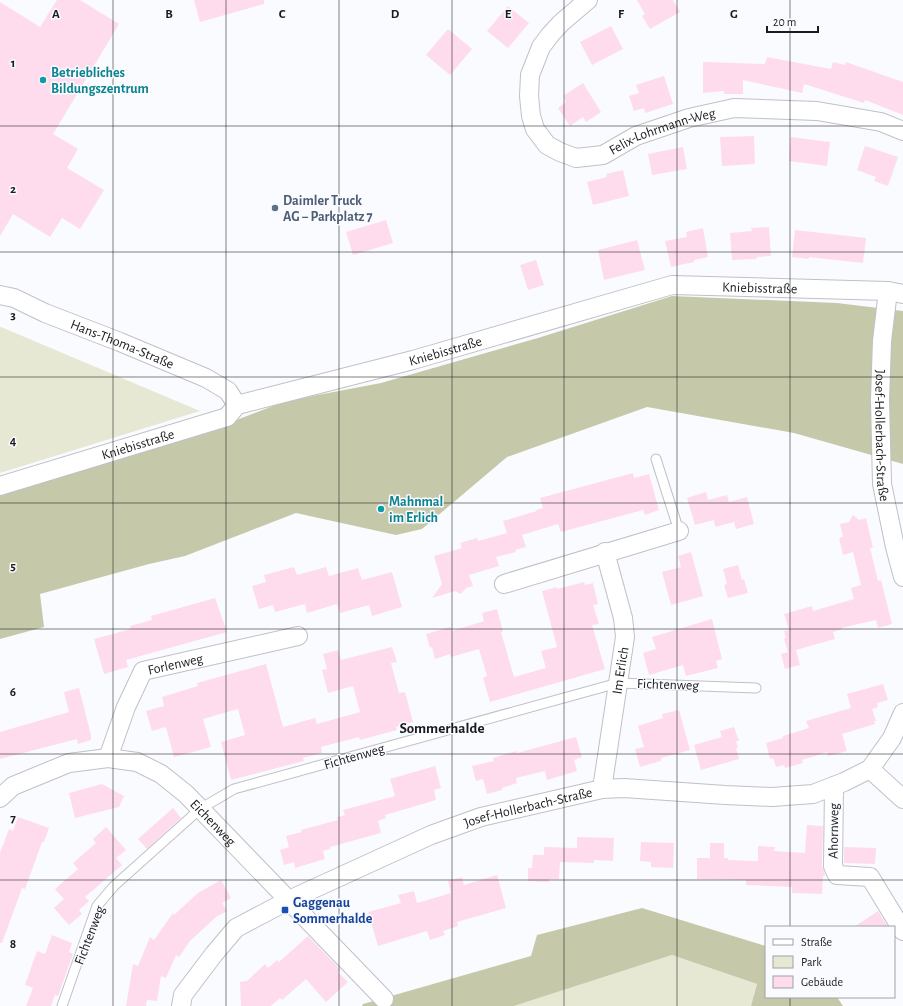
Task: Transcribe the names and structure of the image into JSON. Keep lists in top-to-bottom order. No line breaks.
{"streets":{"street":["Felix-Lohrmann-Weg","Kniebisstraße","Hans-Thoma-Straße","Josef-Hollerbach-Straße","Forlenweg","Im Erlich","Eichenweg","Ahornweg"],"lane":["Fichtenweg"]},"crossings":[["Kniebisstraße","Hans-Thoma-Straße"],["Kniebisstraße","Josef-Hollerbach-Straße"],["Josef-Hollerbach-Straße","Im Erlich"],["Josef-Hollerbach-Straße","Eichenweg"],["Josef-Hollerbach-Straße","Ahornweg"],["Forlenweg","Eichenweg"],["Im Erlich","Fichtenweg"],["Fichtenweg","Eichenweg"]],"districts":["Sommerhalde"],"places":{"other":["Betriebliches Bildungszentrum","Daimler Truck AG − Parkplatz 7","Mahnmal im Erlich"],"transit":["Gaggenau Sommerhalde"]},"legend":["Straße","Park","Gebäude"],"scale_bar":"20 m","grid":{"columns":["A","B","C","D","E","F","G"],"rows":["1","2","3","4","5","6","7","8"]}}
